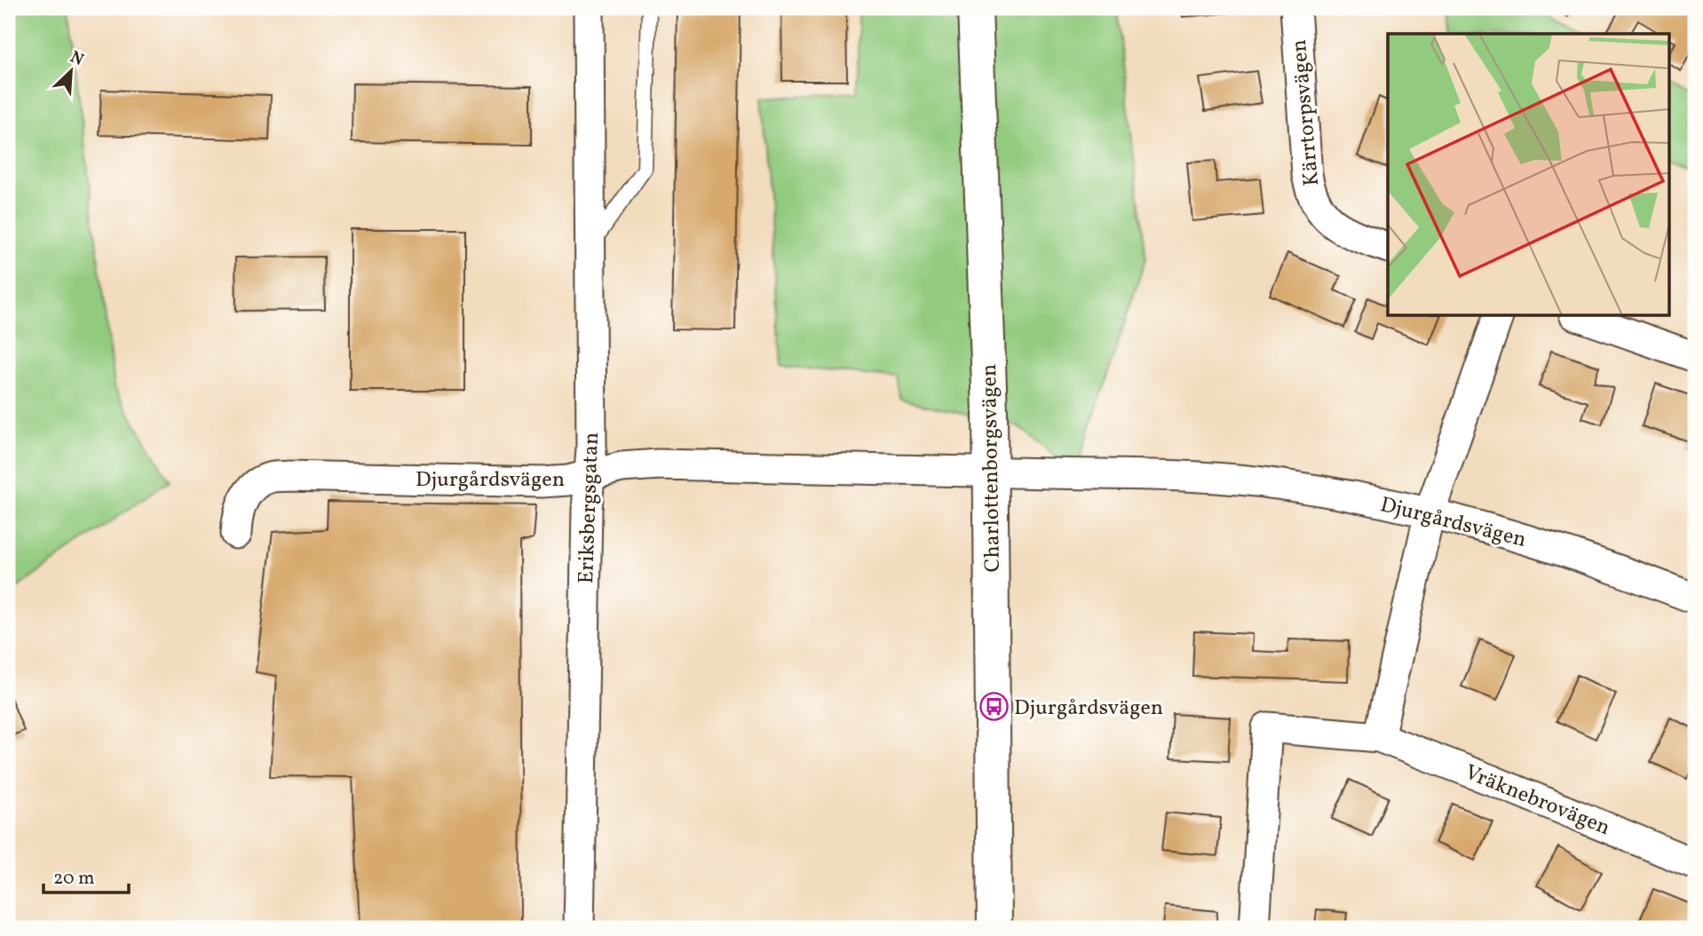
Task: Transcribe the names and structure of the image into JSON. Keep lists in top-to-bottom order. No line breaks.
{"streets":{"main road":["Charlottenborgsvägen"],"street":["Kärrtorpsvägen","Djurgårdsvägen","Eriksbergsgatan","Vräknebrovägen"]},"crossings":[["Charlottenborgsvägen","Djurgårdsvägen"],["Djurgårdsvägen","Eriksbergsgatan"]],"places":{"bus stop":["Djurgårdsvägen"]},"scale_bar":"20 m","north":"top right"}
